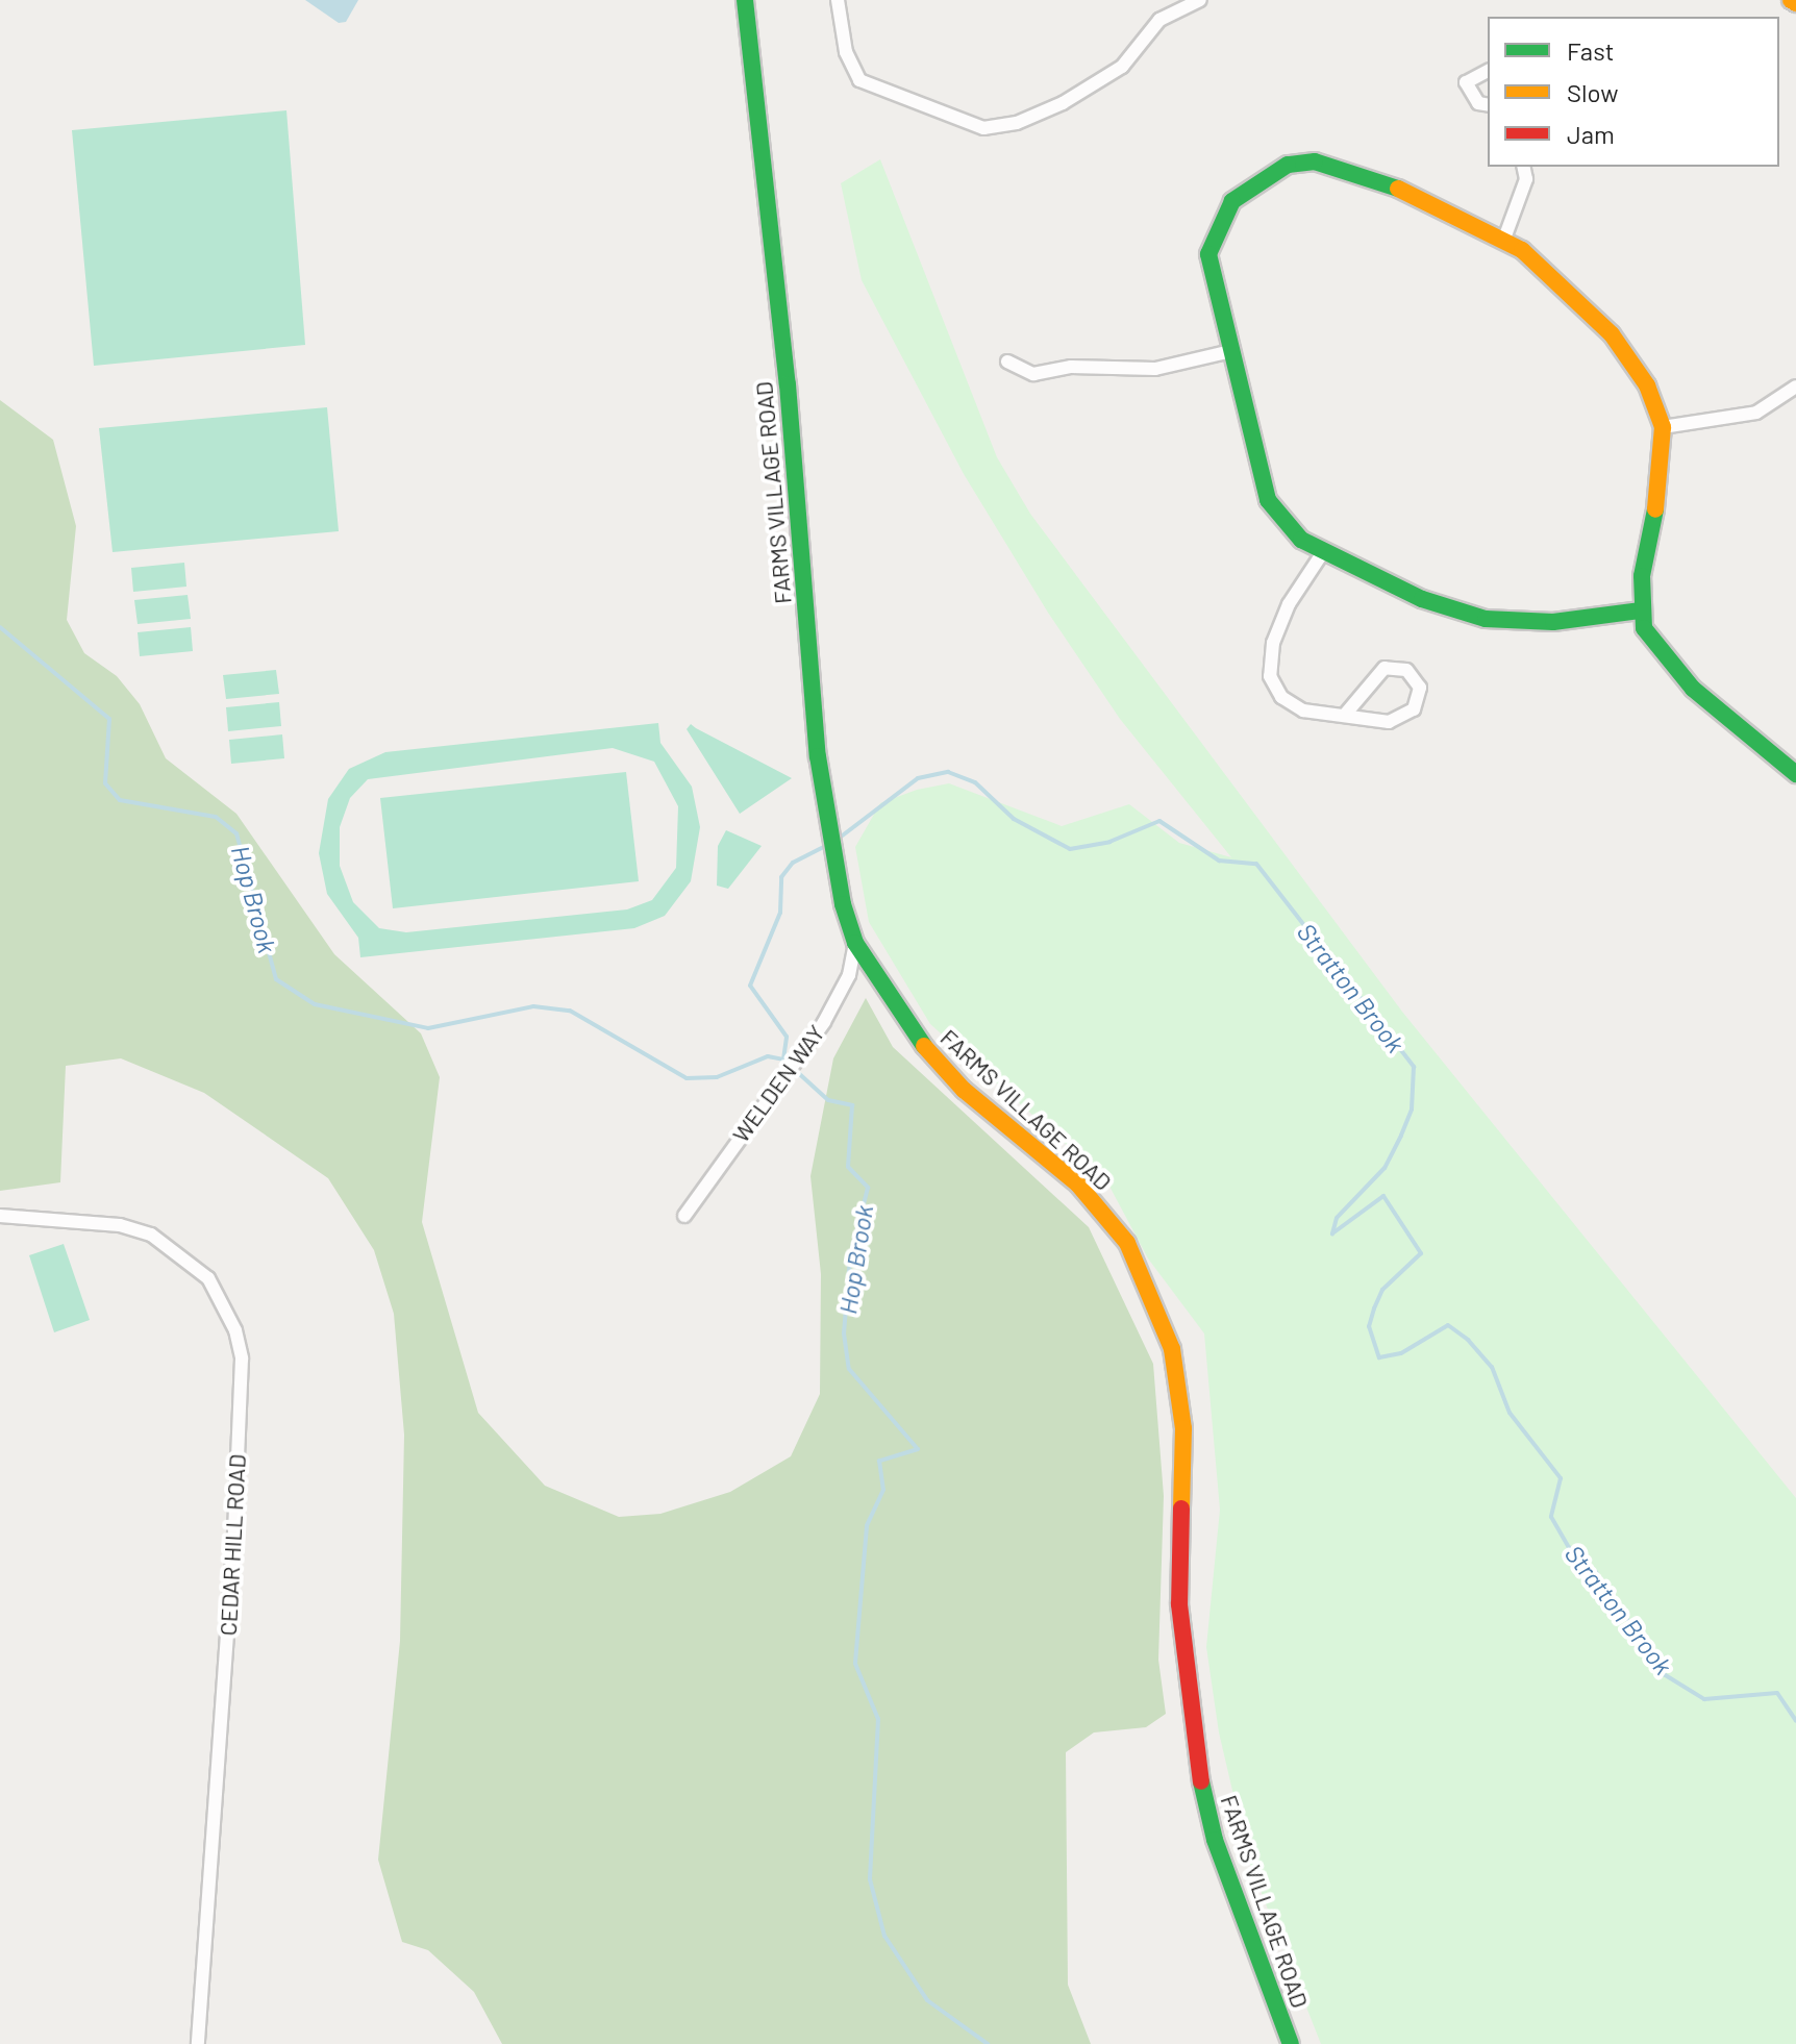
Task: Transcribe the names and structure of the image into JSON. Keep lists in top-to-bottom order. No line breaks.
{"streets":{"main road":["FARMS VILLAGE ROAD"],"street":["WELDEN WAY","CEDAR HILL ROAD"]},"crossings":[["FARMS VILLAGE ROAD","WELDEN WAY"]],"water":["Hop Brook","Stratton Brook"],"legend":["Fast","Slow","Jam"]}
